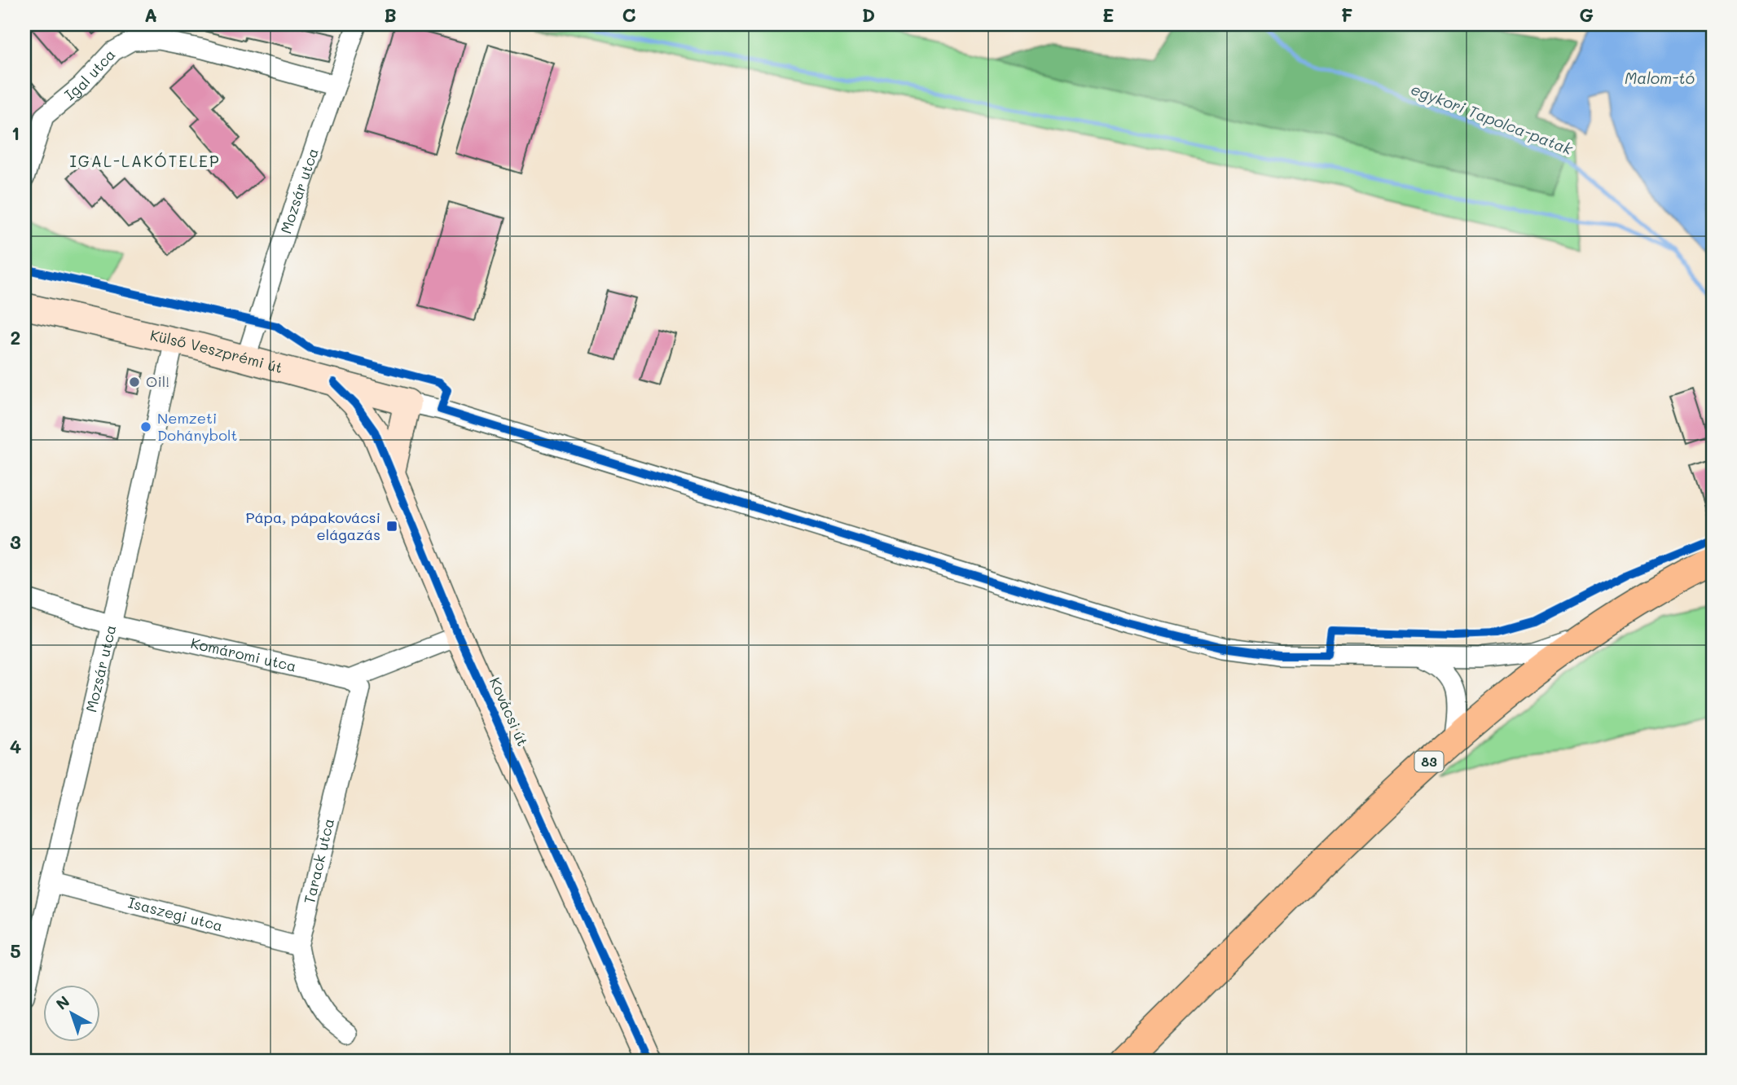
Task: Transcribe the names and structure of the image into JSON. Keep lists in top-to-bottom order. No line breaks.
{"streets":{"main road":["83"],"street":["Igal utca","Mozsár utca","Külső Veszprémi út","Komáromi utca","Kovácsi út","Tarack utca","Isaszegi utca"]},"crossings":[["Igal utca","Mozsár utca"],["Mozsár utca","Külső Veszprémi út"],["Mozsár utca","Komáromi utca"],["Mozsár utca","Isaszegi utca"],["Külső Veszprémi út","Kovácsi út"],["Komáromi utca","Tarack utca"],["Tarack utca","Isaszegi utca"]],"districts":["IGAL-LAKÓTELEP"],"water":["Malom-tó","egykori Tapolca-patak"],"places":{"other":["Oil!","Nemzeti Dohánybolt"],"transit":["Pápa, pápakovácsi elágazás"]},"north":"top left","grid":{"columns":["A","B","C","D","E","F","G"],"rows":["1","2","3","4","5"]}}
